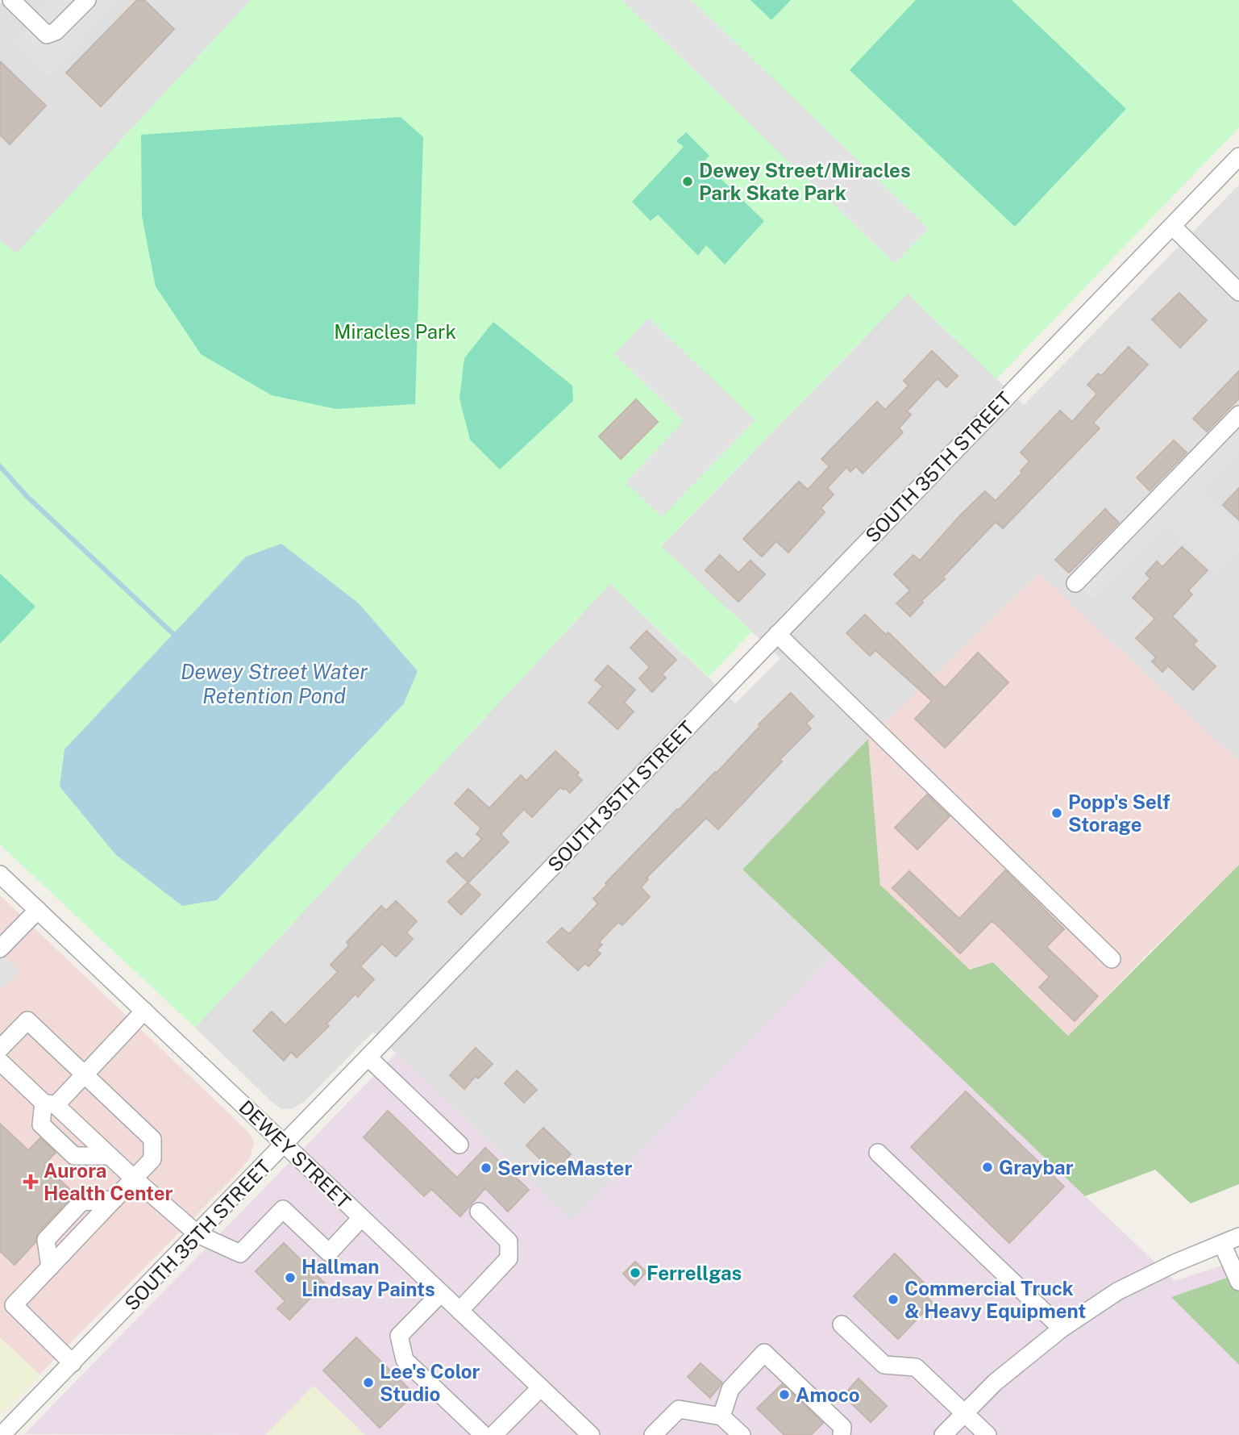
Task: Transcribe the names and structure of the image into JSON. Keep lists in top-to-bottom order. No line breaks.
{"streets":{"street":["SOUTH 35TH STREET","DEWEY STREET"]},"crossings":[["SOUTH 35TH STREET","DEWEY STREET"]],"water":["Dewey Street Water Retention Pond"],"parks":["Miracles Park"],"places":{"other":["Dewey Street/Miracles Park Skate Park","Popp's Self Storage","Graybar","ServiceMaster","Ferrellgas","Hallman Lindsay Paints","Commercial Truck & Heavy Equipment","Lee's Color Studio","Amoco"],"health":["Aurora Health Center"]}}
